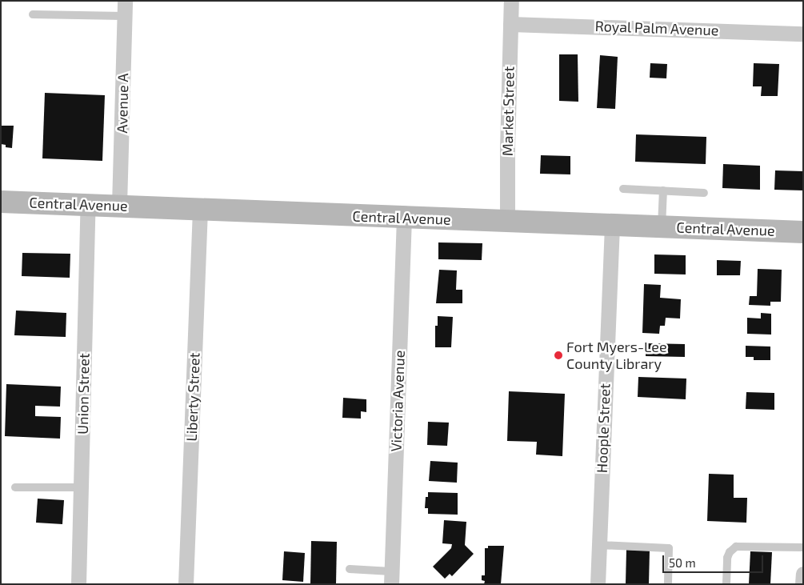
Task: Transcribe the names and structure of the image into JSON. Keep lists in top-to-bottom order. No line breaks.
{"streets":{"street":["Royal Palm Avenue","Avenue A","Market Street","Central Avenue","Union Street","Liberty Street","Victoria Avenue","Hoople Street"]},"crossings":[["Royal Palm Avenue","Market Street"],["Avenue A","Central Avenue"],["Market Street","Central Avenue"],["Central Avenue","Union Street"],["Central Avenue","Liberty Street"],["Central Avenue","Victoria Avenue"],["Central Avenue","Hoople Street"]],"places":["Fort Myers-Lee County Library"],"scale_bar":"50 m"}
